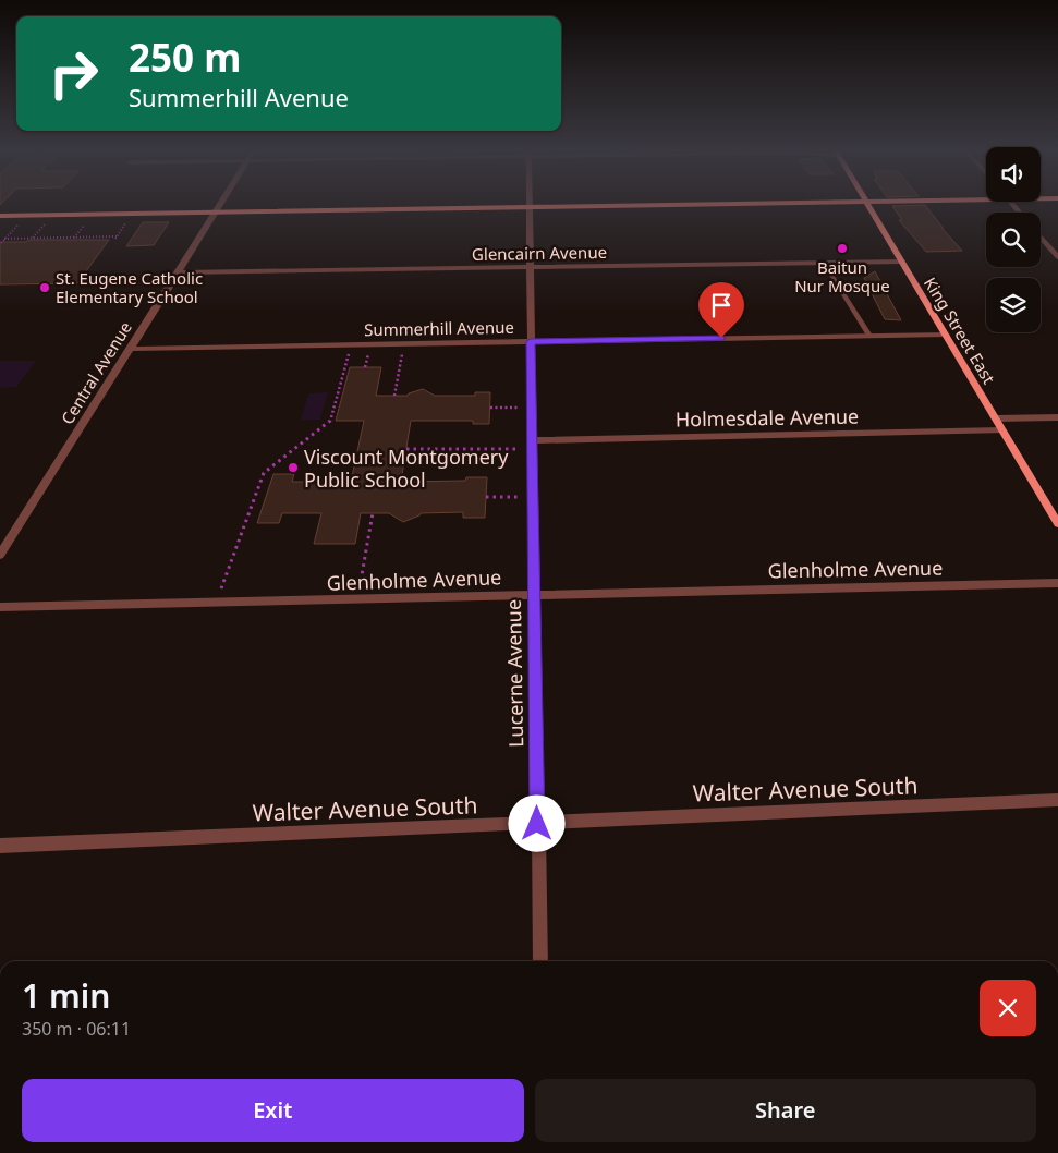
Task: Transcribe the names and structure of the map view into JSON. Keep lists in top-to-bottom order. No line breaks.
{"streets":{"main road":["King Street East"],"street":["Glencairn Avenue","Summerhill Avenue","Central Avenue","Holmesdale Avenue","Glenholme Avenue","Lucerne Avenue","Walter Avenue South"]},"crossings":[["Glencairn Avenue","King Street East"],["Glencairn Avenue","Central Avenue"],["Glencairn Avenue","Lucerne Avenue"],["Summerhill Avenue","King Street East"],["Summerhill Avenue","Central Avenue"],["Summerhill Avenue","Lucerne Avenue"],["King Street East","Holmesdale Avenue"],["Holmesdale Avenue","Lucerne Avenue"],["Glenholme Avenue","Lucerne Avenue"],["Lucerne Avenue","Walter Avenue South"]],"places":["Baitun Nur Mosque","St. Eugene Catholic Elementary School","Viscount Montgomery Public School"],"page":{"turn":["250 m","Summerhill Avenue"],"heading":["1 min","350 m · 06:11"],"buttons":["Exit","Share"]}}
